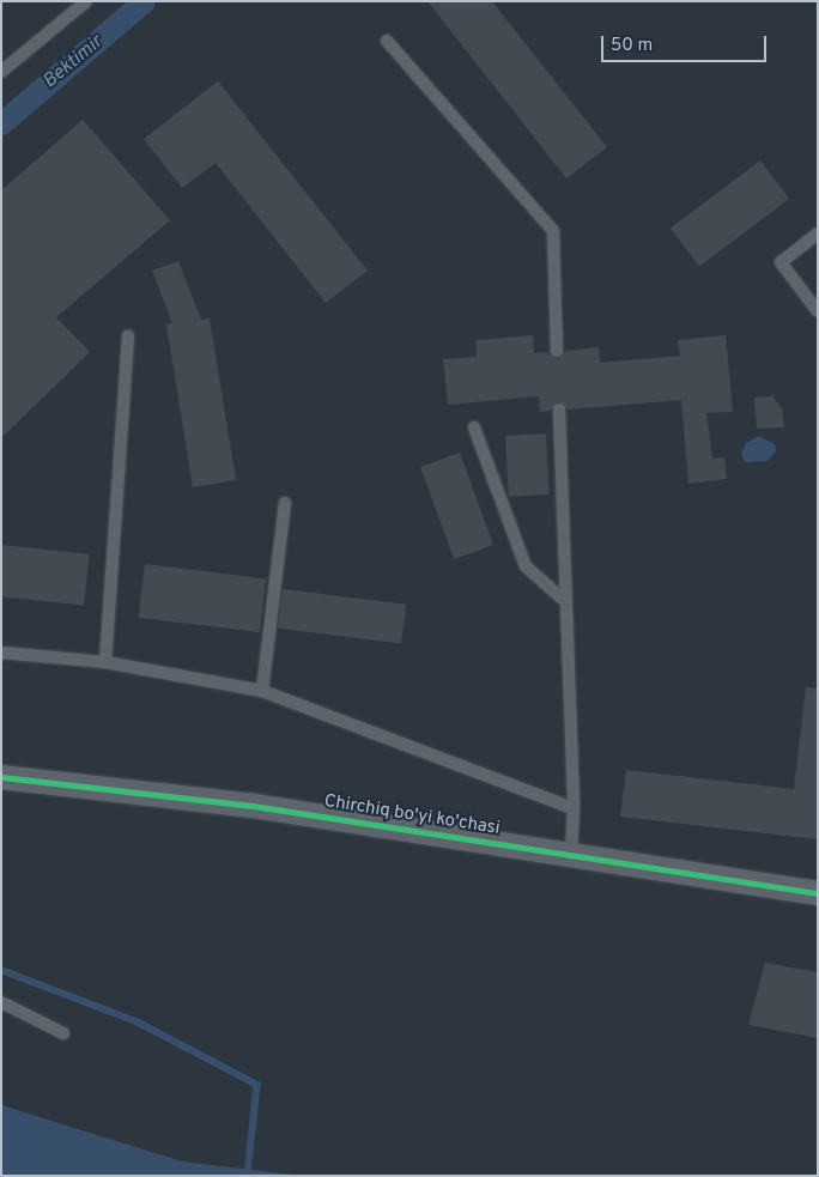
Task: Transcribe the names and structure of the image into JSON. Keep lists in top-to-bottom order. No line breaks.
{"streets":{"street":["Chirchiq bo'yi ko'chasi"]},"water":["Bektimir"],"scale_bar":"50 m"}
